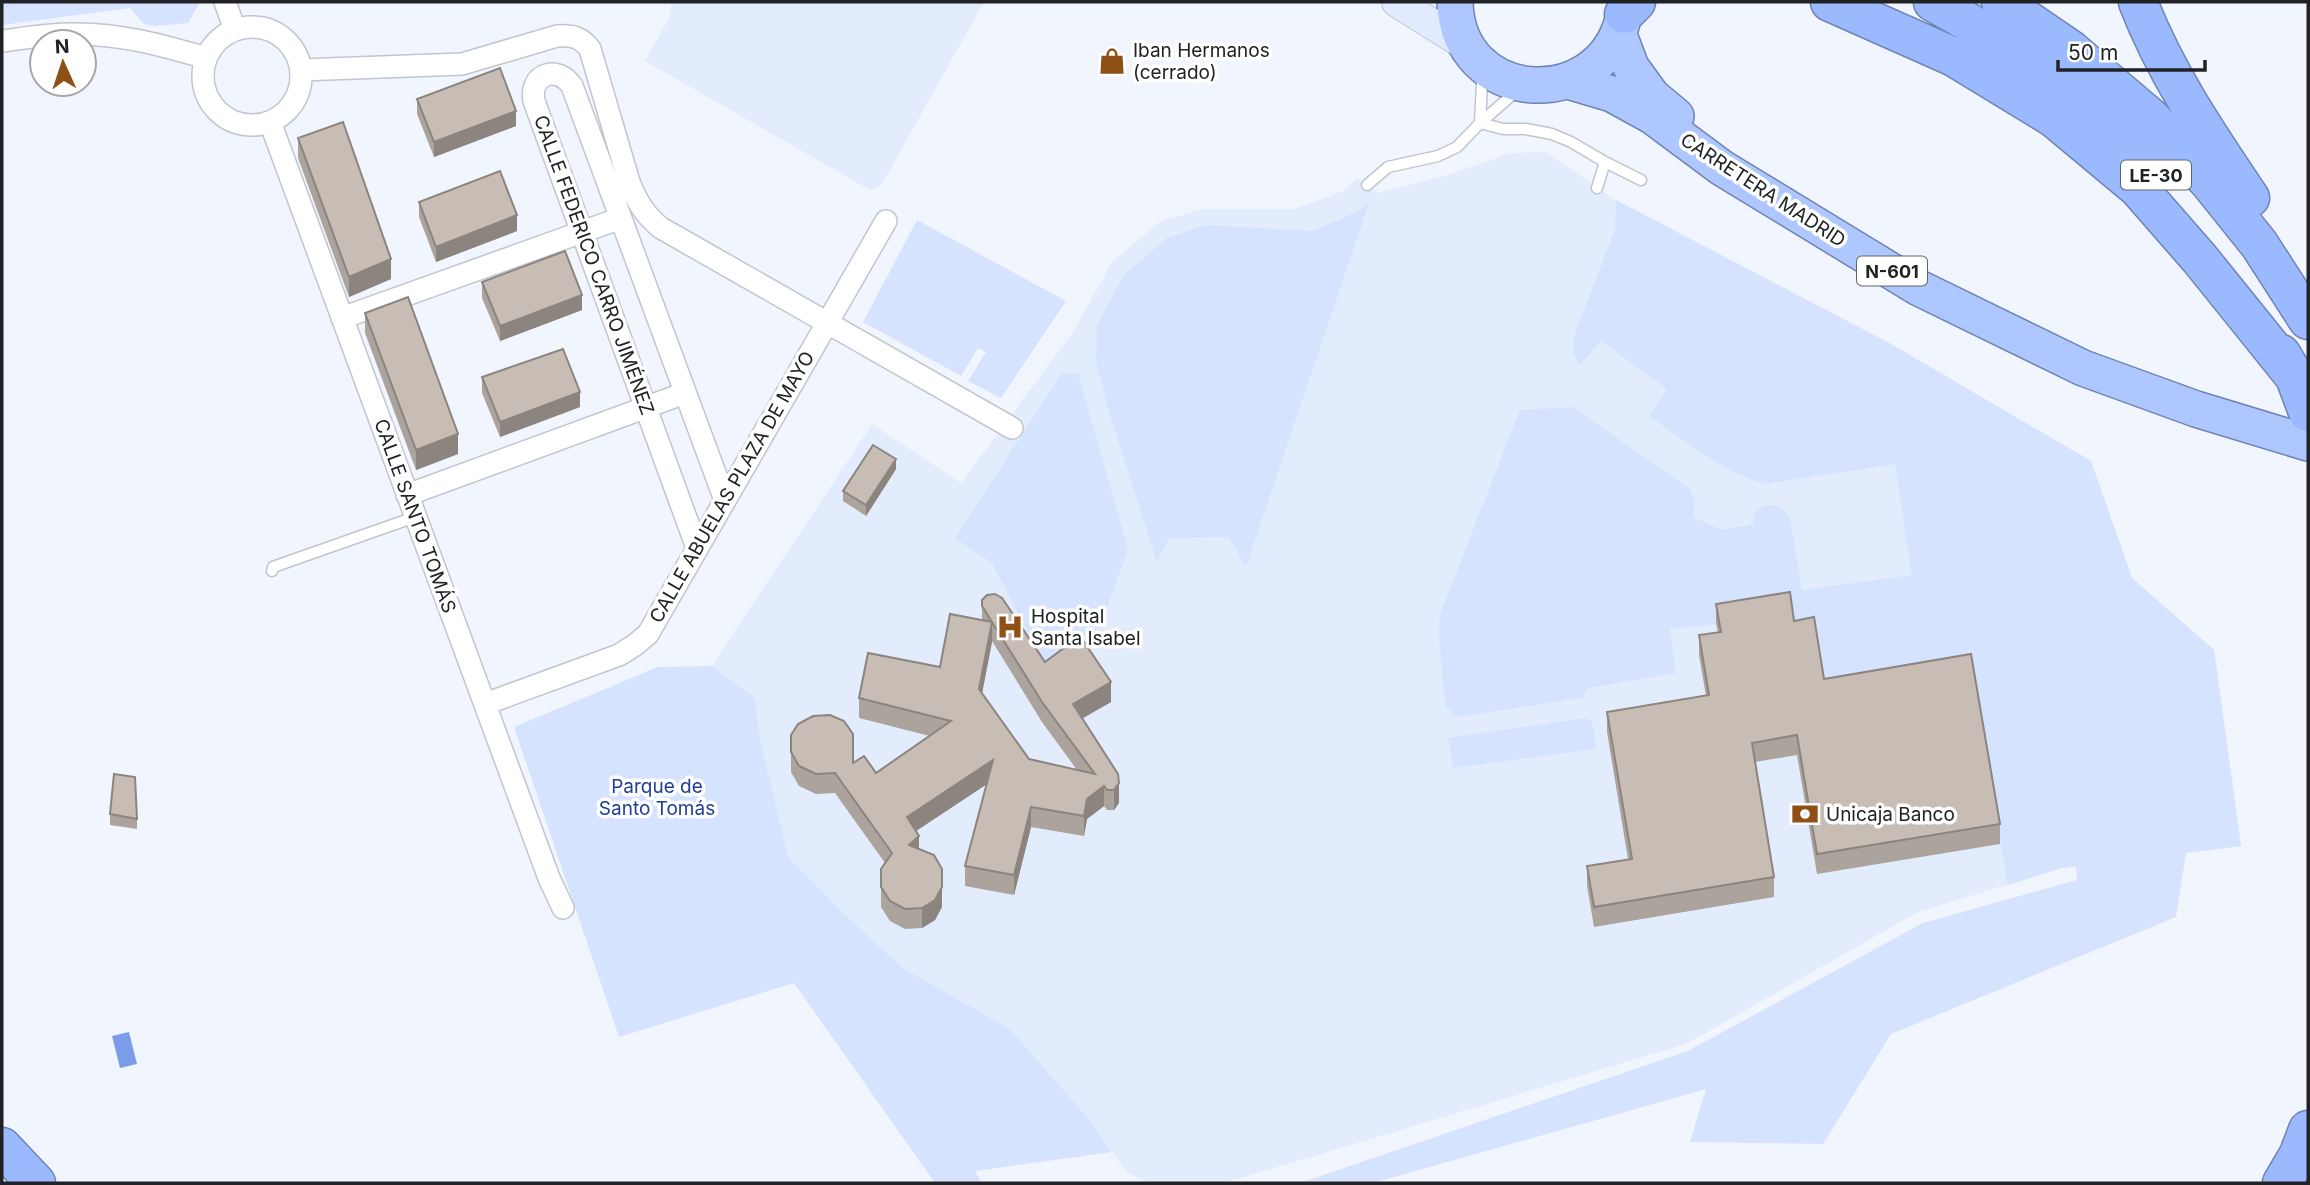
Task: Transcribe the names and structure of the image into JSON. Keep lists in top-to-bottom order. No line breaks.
{"streets":{"highway":["LE-30","CARRETERA MADRID","N-601"],"street":["CALLE FEDERICO CARRO JIMÉNEZ","CALLE ABUELAS PLAZA DE MAYO","CALLE SANTO TOMÁS"]},"crossings":[["CARRETERA MADRID","N-601"],["CALLE FEDERICO CARRO JIMÉNEZ","CALLE ABUELAS PLAZA DE MAYO"],["CALLE ABUELAS PLAZA DE MAYO","CALLE SANTO TOMÁS"]],"parks":["Parque de Santo Tomás"],"places":{"shop":["Iban Hermanos (cerrado)"],"hospital":["Hospital Santa Isabel"],"bank":["Unicaja Banco"]},"scale_bar":"50 m","north":"top"}
